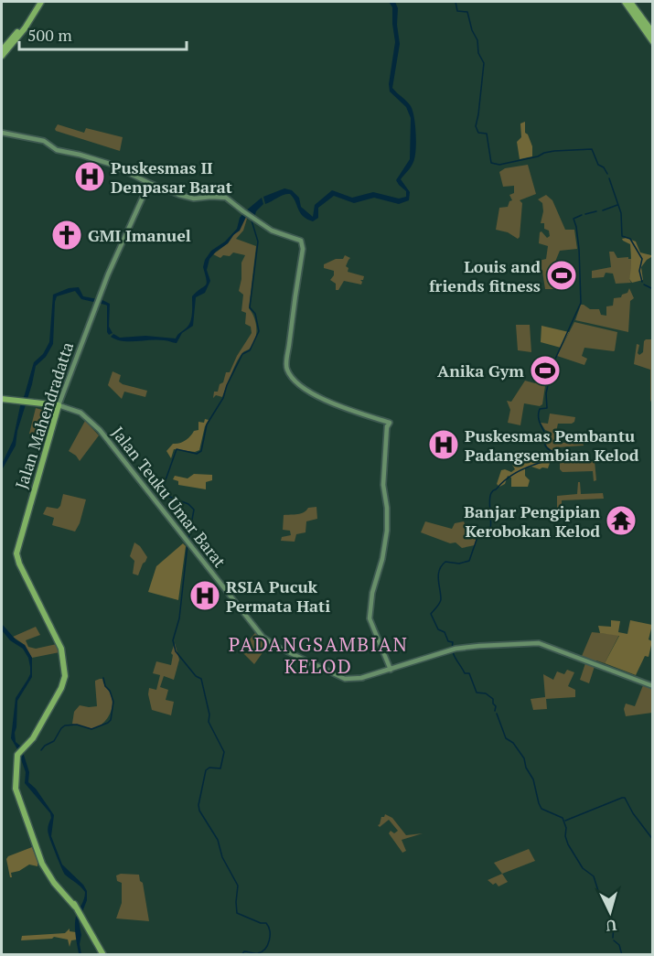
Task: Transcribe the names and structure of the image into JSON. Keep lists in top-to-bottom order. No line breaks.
{"streets":{"highway":["Jalan Mahendradatta","Jalan Teuku Umar Barat"]},"crossings":[["Jalan Mahendradatta","Jalan Teuku Umar Barat"]],"districts":["PADANGSAMBIAN KELOD"],"places":{"hospital":["Puskesmas II Denpasar Barat","Puskesmas Pembantu Padangsembian Kelod","RSIA Pucuk Permata Hati"],"church":["GMI Imanuel"],"sports":["Louis and friends fitness","Anika Gym"],"temple":["Banjar Pengipian Kerobokan Kelod"]},"scale_bar":"500 m","north":"bottom"}
